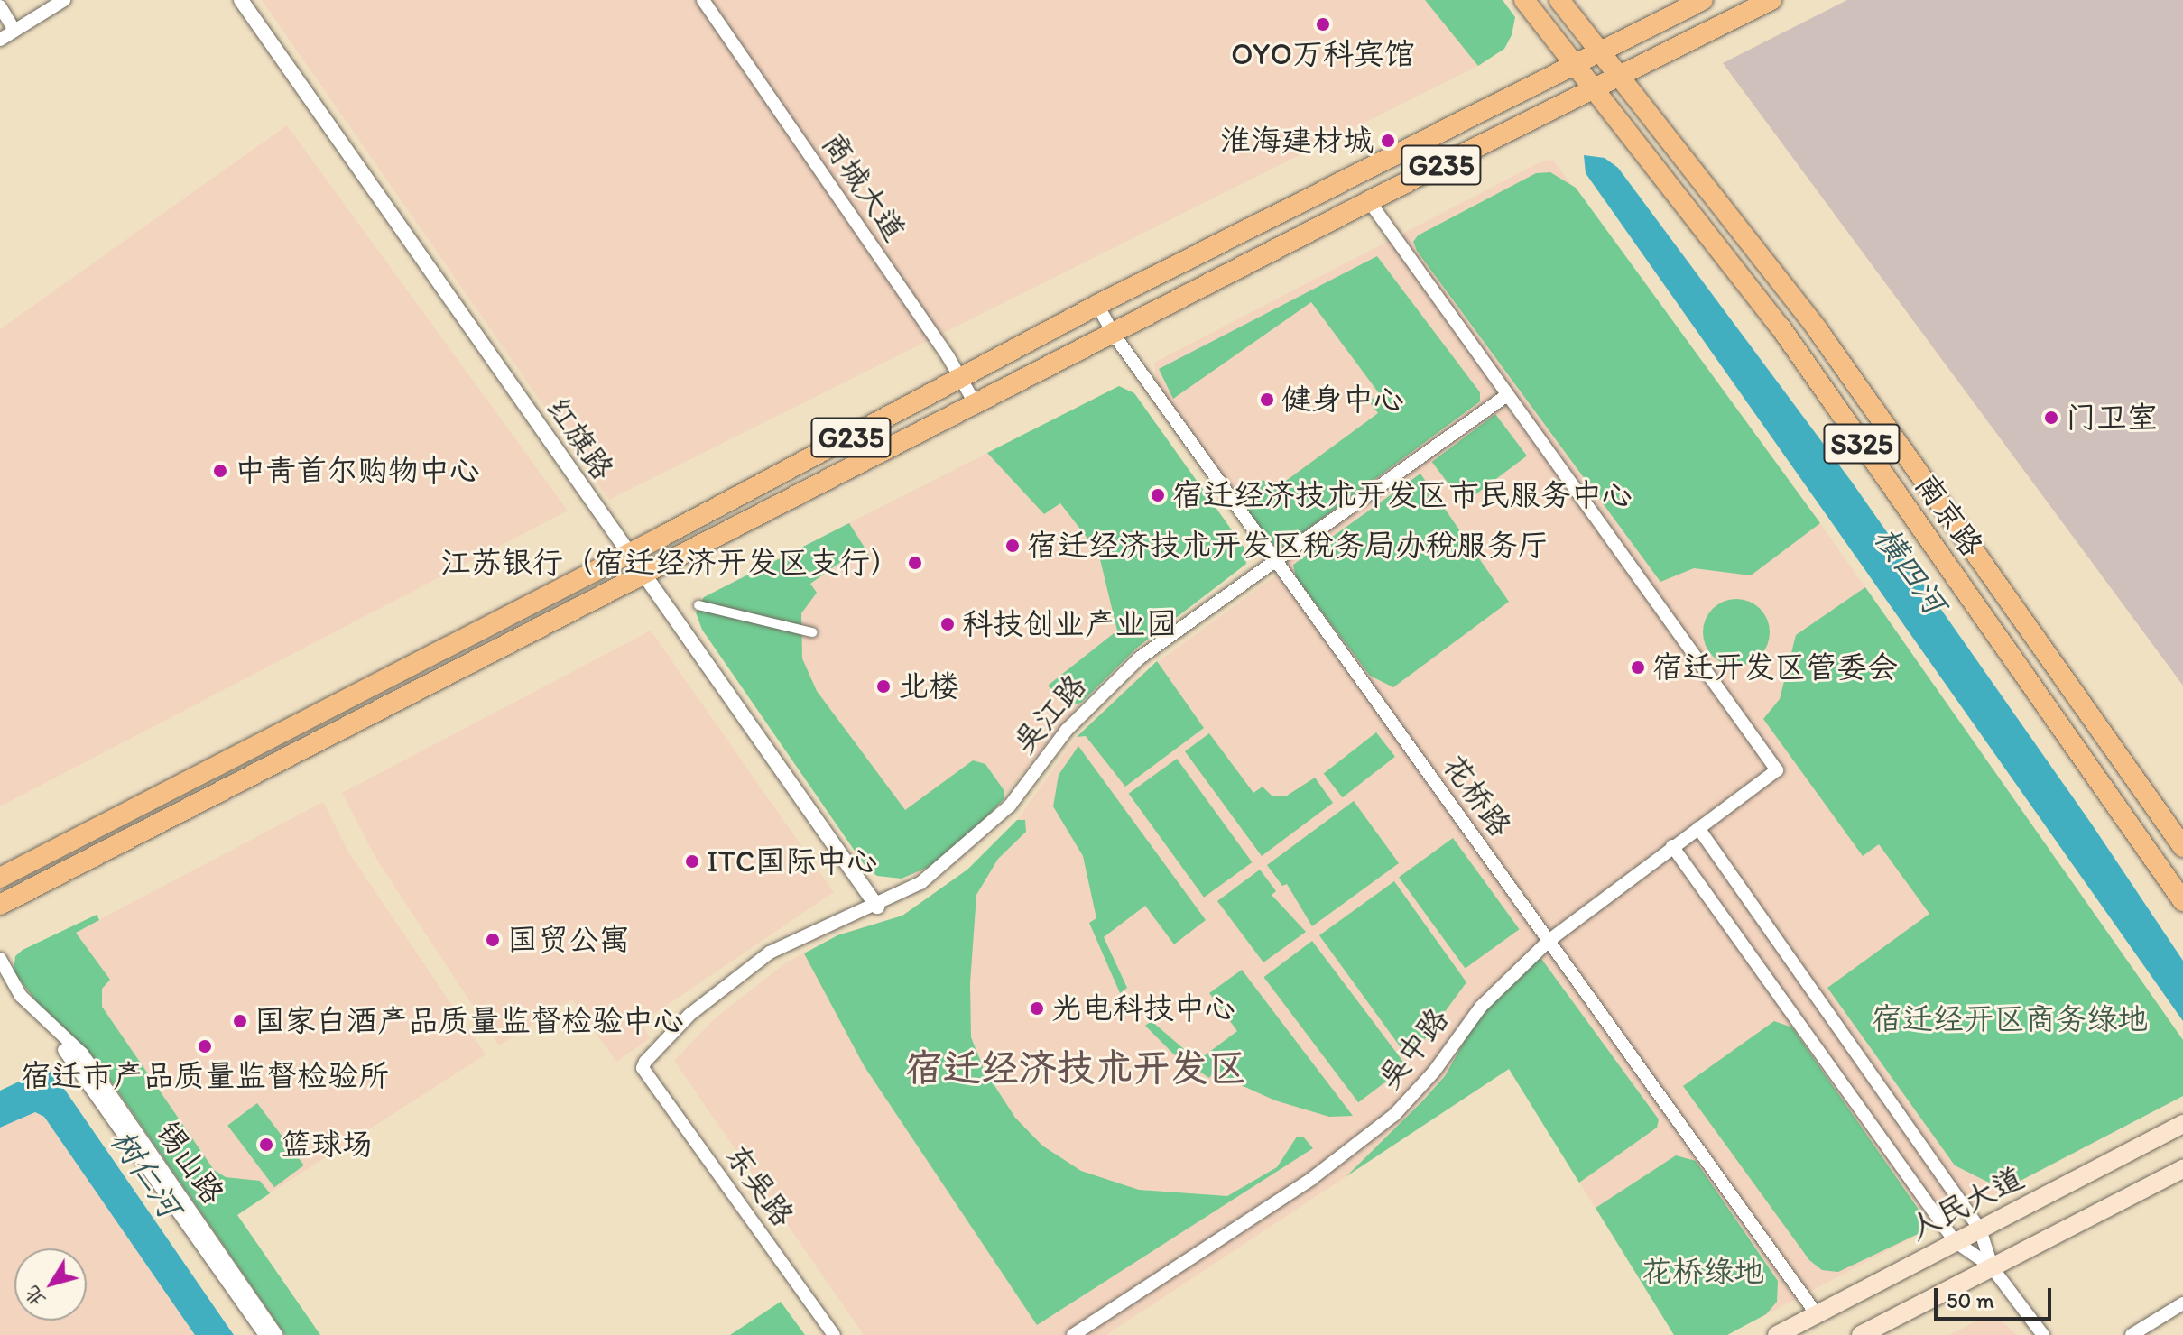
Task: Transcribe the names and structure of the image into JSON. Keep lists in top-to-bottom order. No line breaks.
{"streets":{"main road":["G235","S325","南京路","人民大道"],"street":["商城大道","红旗路","吴江路","花桥路","吴中路","锡山路","东吴路"]},"crossings":[["G235","商城大道"],["G235","红旗路"],["G235","南京路"],["G235","花桥路"],["红旗路","吴江路"],["吴江路","花桥路"],["吴江路","吴中路"],["吴江路","东吴路"],["花桥路","吴中路"],["花桥路","人民大道"]],"districts":["宿迁经济技术开发区"],"water":["横四河","树仁河"],"parks":["宿迁经开区商务绿地","花桥绿地"],"places":["OYO万科宾馆","淮海建材城","健身中心","门卫室","中青首尔购物中心","宿迁经济技术开发区市民服务中心","宿迁经济技术开发区税务局办税服务厅","江苏银行（宿迁经济开发区支行）","科技创业产业园","宿迁开发区管委会","北楼","ITC国际中心","国贸公寓","光电科技中心","国家白酒产品质量监督检验中心","宿迁市产品质量监督检验所","篮球场"],"scale_bar":"50 m","north":"bottom left"}
